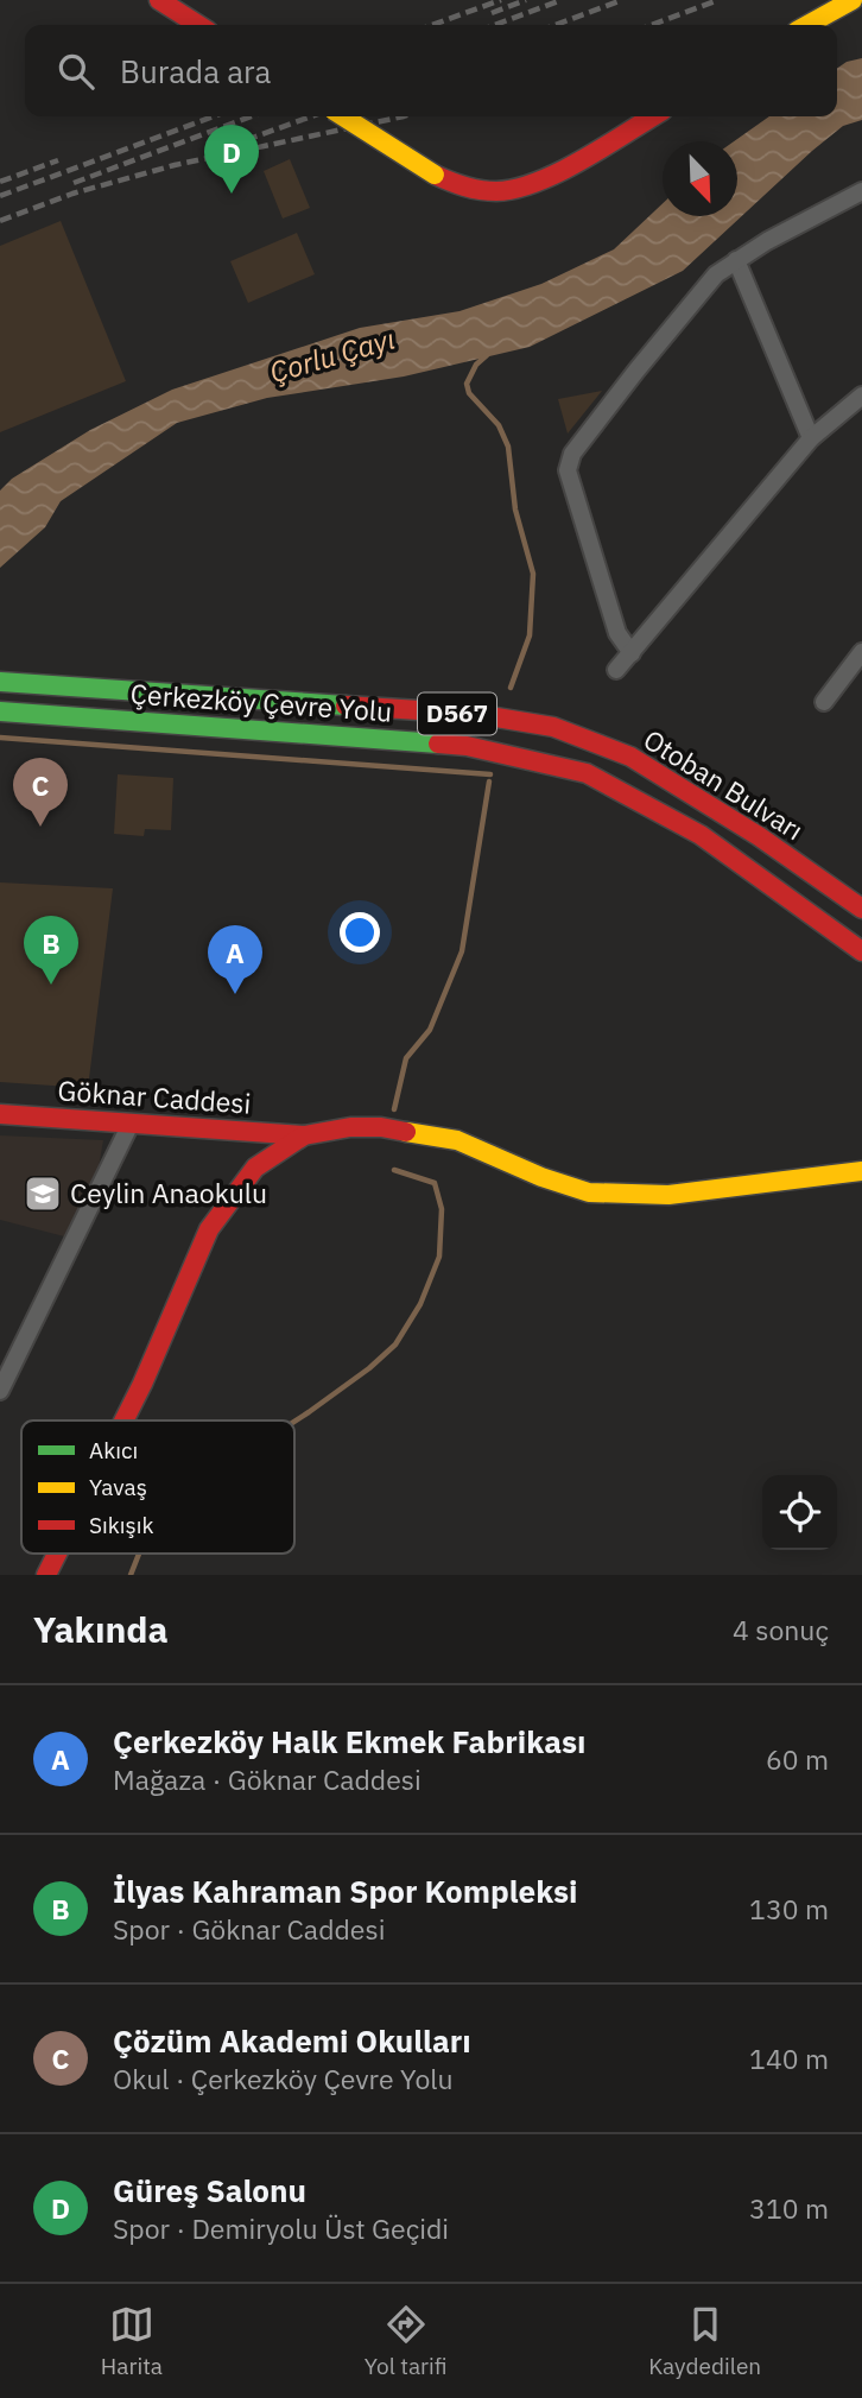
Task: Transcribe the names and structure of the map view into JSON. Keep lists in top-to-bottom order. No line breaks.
{"streets":{"main road":["Çerkezköy Çevre Yolu","D567","Otoban Bulvarı","Göknar Caddesi"]},"water":["Çorlu Çayı"],"places":{"school or university":["Ceylin Anaokulu"]},"legend":["Akıcı","Yavaş","Sıkışık"],"north":"bottom right","page":{"search":"Burada ara","pins":["D","C","B","A"],"heading":["Yakında","4 sonuç"],"list":[{"mark":"A","name":"Çerkezköy Halk Ekmek Fabrikası","note":"Mağaza · Göknar Caddesi","value":"60 m"},{"mark":"B","name":"İlyas Kahraman Spor Kompleksi","note":"Spor · Göknar Caddesi","value":"130 m"},{"mark":"C","name":"Çözüm Akademi Okulları","note":"Okul · Çerkezköy Çevre Yolu","value":"140 m"},{"mark":"D","name":"Güreş Salonu","note":"Spor · Demiryolu Üst Geçidi","value":"310 m"}],"nav":["Harita","Yol tarifi","Kaydedilen"]}}
